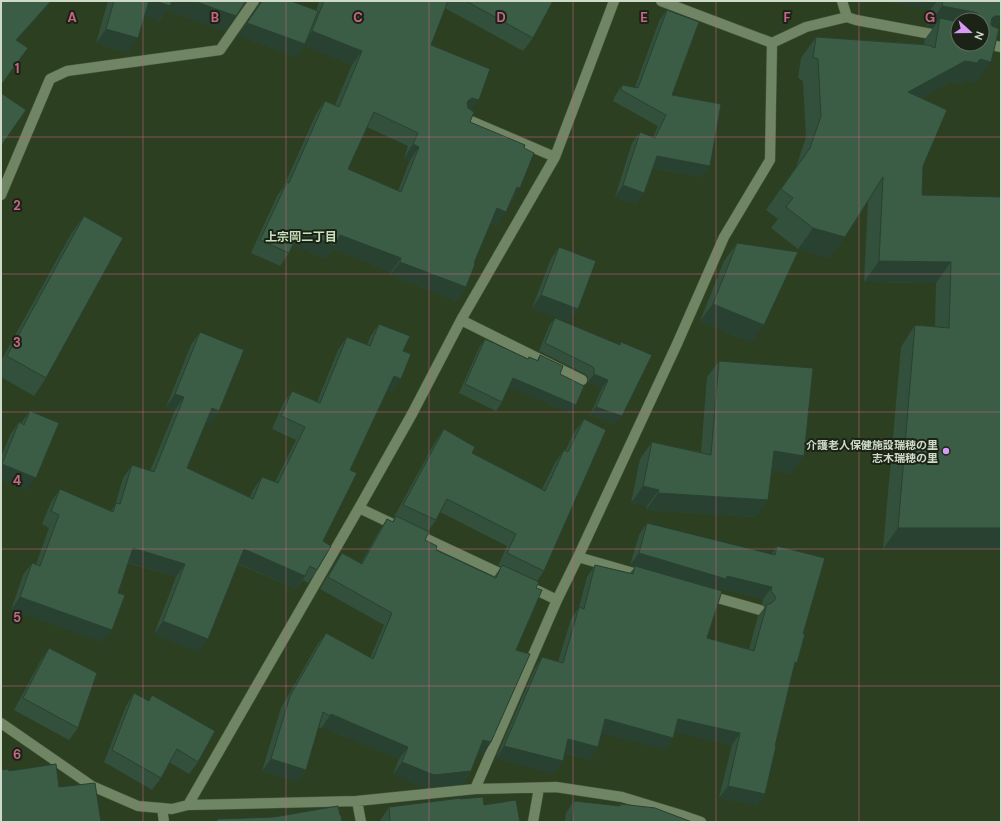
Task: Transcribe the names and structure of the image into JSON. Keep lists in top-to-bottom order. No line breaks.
{"districts":["上宗岡二丁目"],"places":["介護老人保健施設瑞穂の里 志木瑞穂の里"],"north":"right","grid":{"columns":["A","B","C","D","E","F","G"],"rows":["1","2","3","4","5","6"]}}
